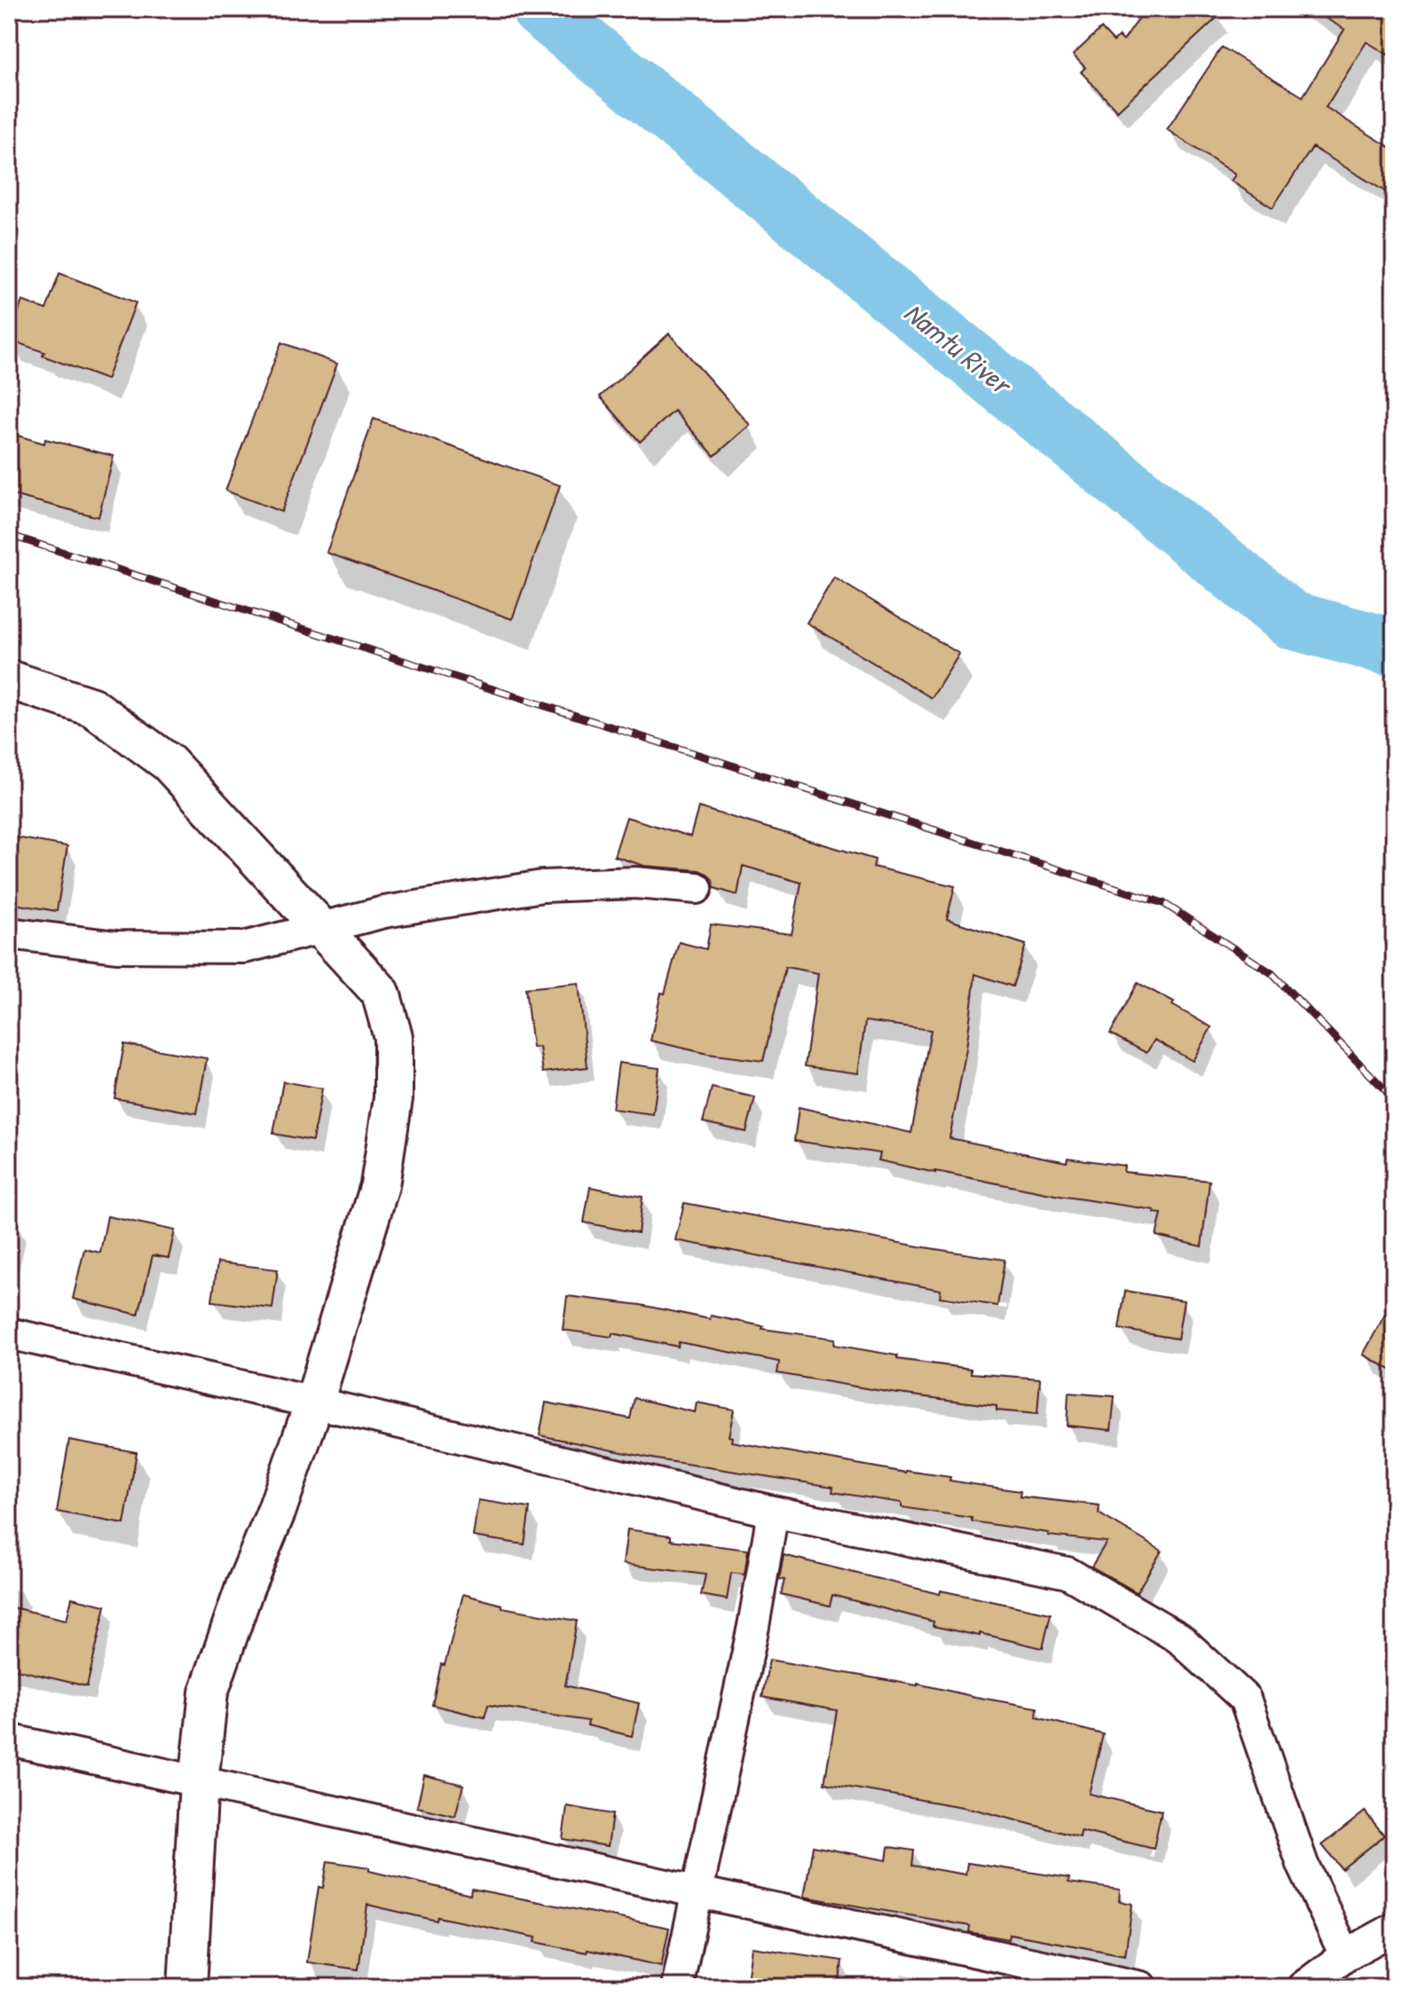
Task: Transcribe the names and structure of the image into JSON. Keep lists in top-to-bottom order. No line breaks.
{"water":["Namtu River"]}
